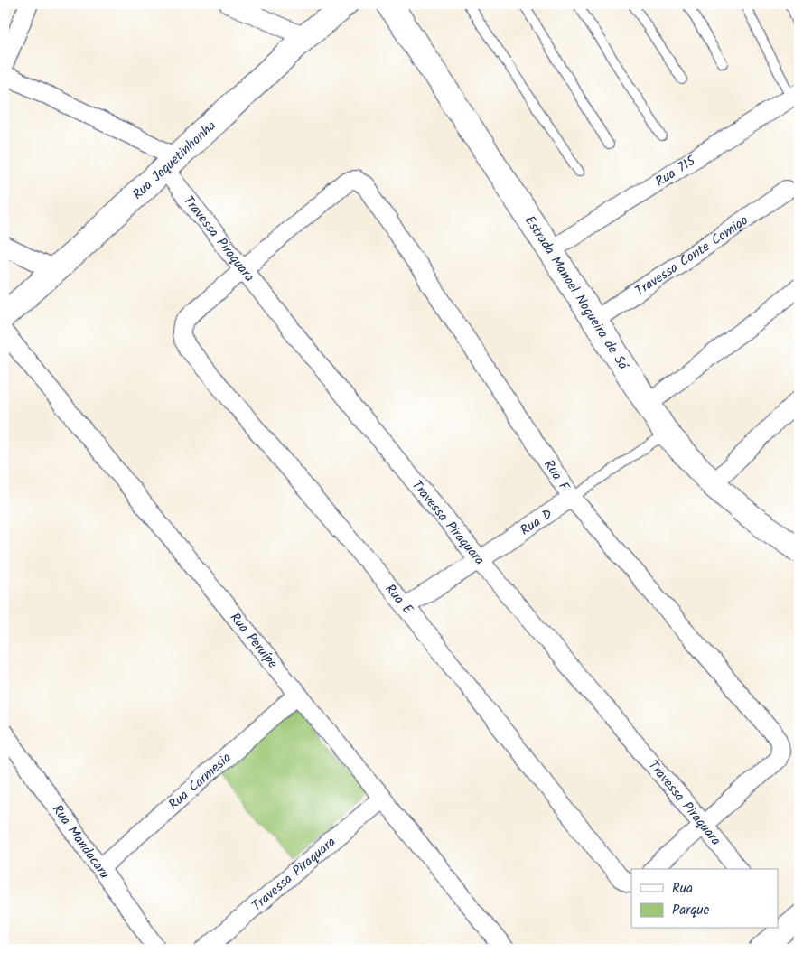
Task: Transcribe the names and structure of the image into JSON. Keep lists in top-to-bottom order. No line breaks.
{"streets":{"main road":["Rua Jequetinhonha","Estrada Manoel Nogueira de Sá"],"street":["Rua 715","Travessa Piraquara","Travessa Conte Comigo","Rua F","Rua D","Rua E","Rua Peruípe","Rua Carmesia","Rua Mandacaru"]},"crossings":[["Rua Jequetinhonha","Travessa Piraquara"],["Rua 715","Estrada Manoel Nogueira de Sá"],["Travessa Piraquara","Rua F"],["Travessa Piraquara","Rua D"],["Travessa Piraquara","Rua E"],["Travessa Piraquara","Rua Peruípe"],["Travessa Conte Comigo","Estrada Manoel Nogueira de Sá"],["Estrada Manoel Nogueira de Sá","Rua D"],["Rua F","Rua D"],["Rua F","Rua E"],["Rua D","Rua E"],["Rua Peruípe","Rua Carmesia"],["Rua Carmesia","Rua Mandacaru"]],"legend":["Rua","Parque"]}
